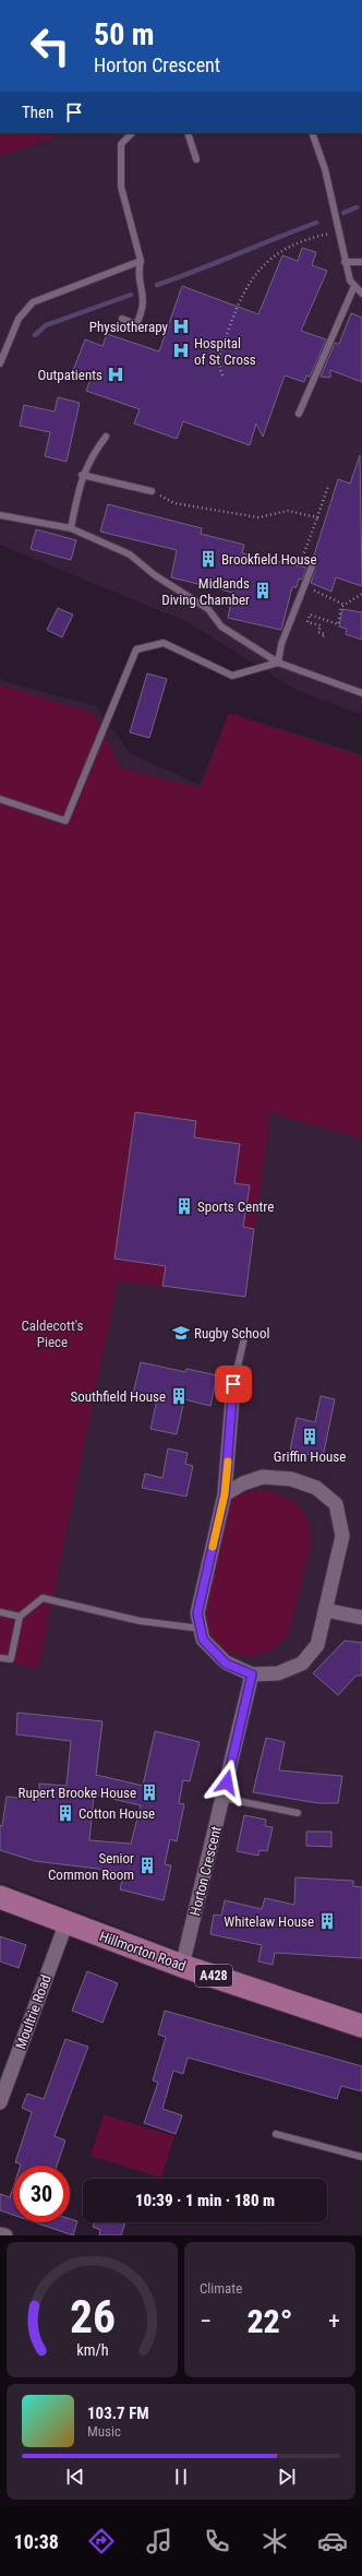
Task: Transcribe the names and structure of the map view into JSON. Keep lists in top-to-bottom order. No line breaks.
{"streets":{"highway":["Hillmorton Road","A428"],"street":["Horton Crescent","Moultrie Road"]},"crossings":[["Horton Crescent","Hillmorton Road"],["Hillmorton Road","Moultrie Road"]],"parks":["Caldecott's Piece"],"places":{"hospital":["Physiotherapy","Hospital of St Cross","Outpatients"],"building":["Brookfield House","Midlands Diving Chamber","Sports Centre","Southfield House","Griffin House","Rupert Brooke House","Cotton House","Senior Common Room","Whitelaw House"],"school or university":["Rugby School"]},"page":{"turn":["50 m","Horton Crescent"],"then":"Then","limit":"30","trip":"10:39 · 1 min · 180 m","tile":"Climate","heat":["−","22°","+"],"song":["103.7 FM","Music"],"tabs":"10:38","gauge":["26","km/h"]}}
